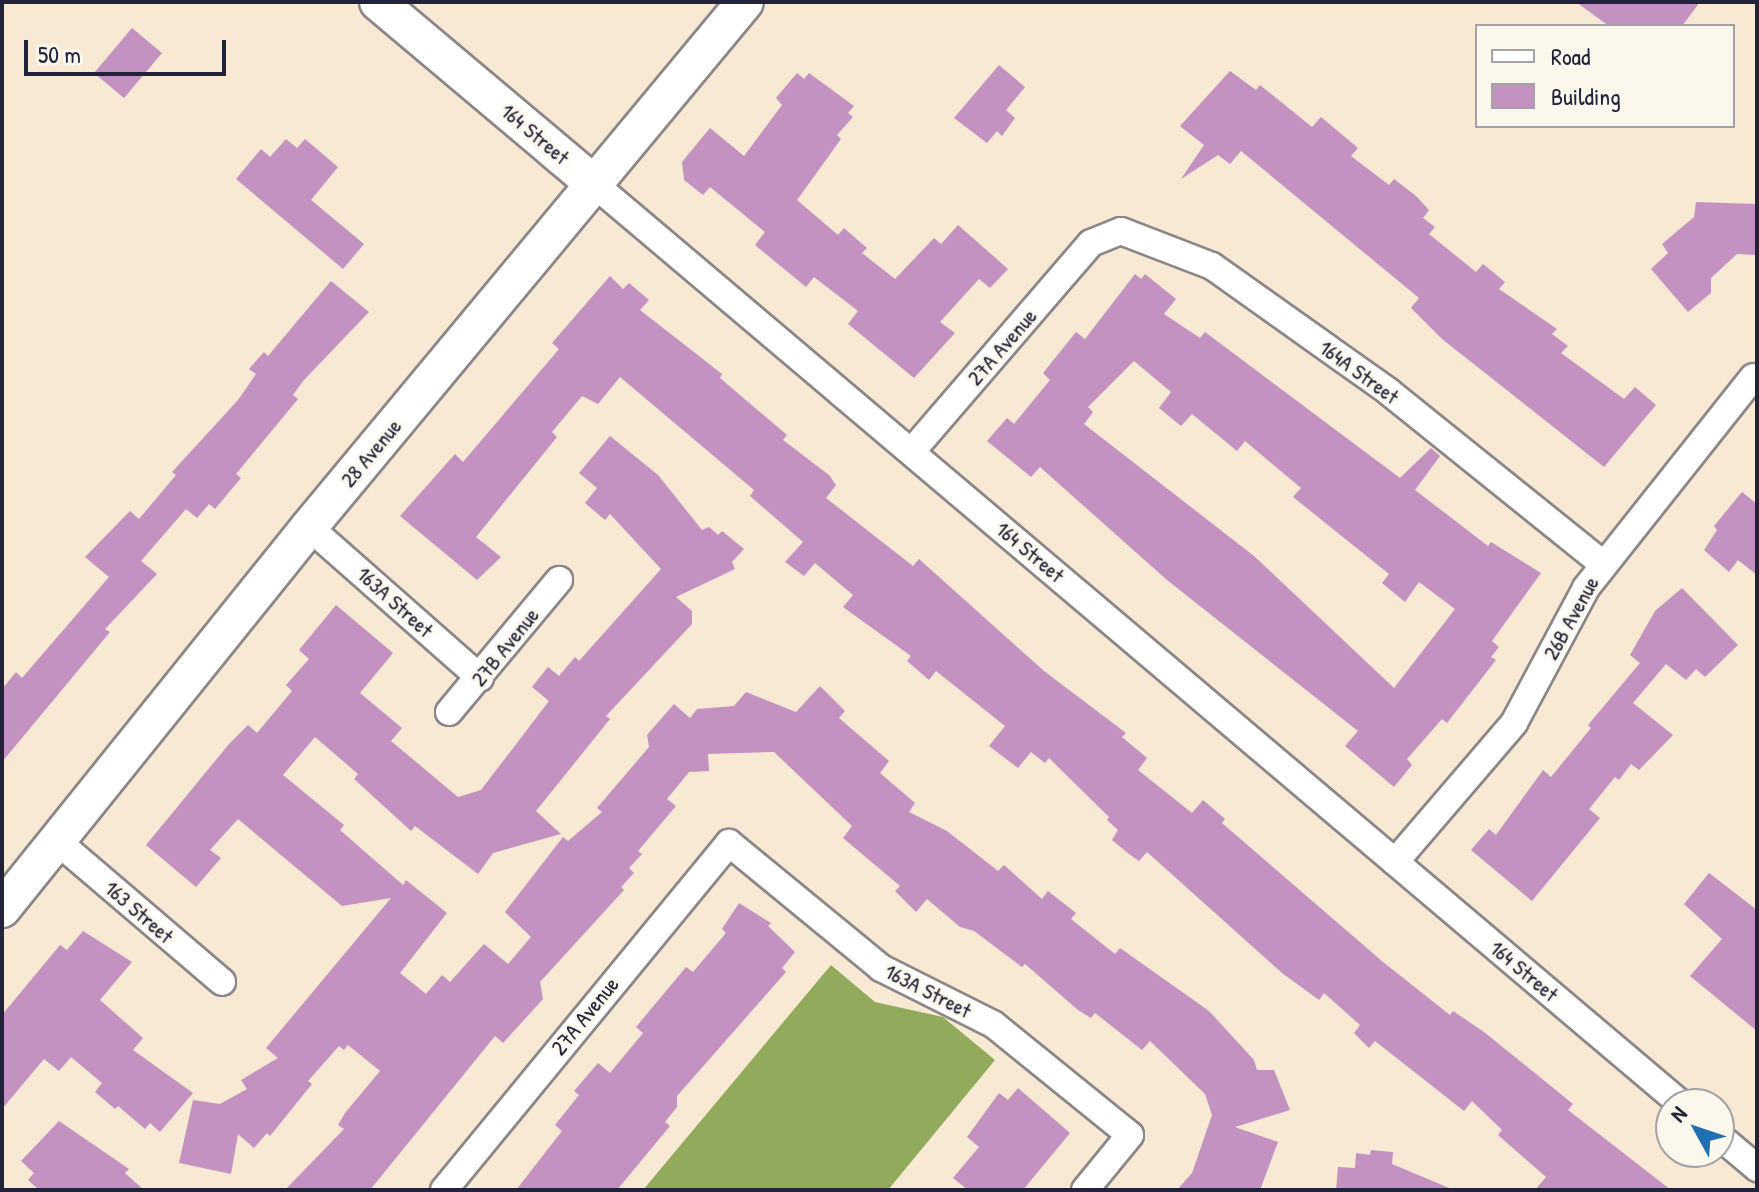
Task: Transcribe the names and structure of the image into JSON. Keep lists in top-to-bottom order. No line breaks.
{"streets":{"street":["164 Street","27A Avenue","164A Street","28 Avenue","163A Street","26B Avenue","27B Avenue","163 Street"]},"crossings":[["164 Street","27A Avenue"],["164 Street","28 Avenue"],["164 Street","26B Avenue"],["27A Avenue","164A Street"],["27A Avenue","163A Street"],["164A Street","26B Avenue"],["28 Avenue","163A Street"],["28 Avenue","163 Street"],["163A Street","27B Avenue"]],"legend":["Road","Building"],"scale_bar":"50 m","north":"top left"}
